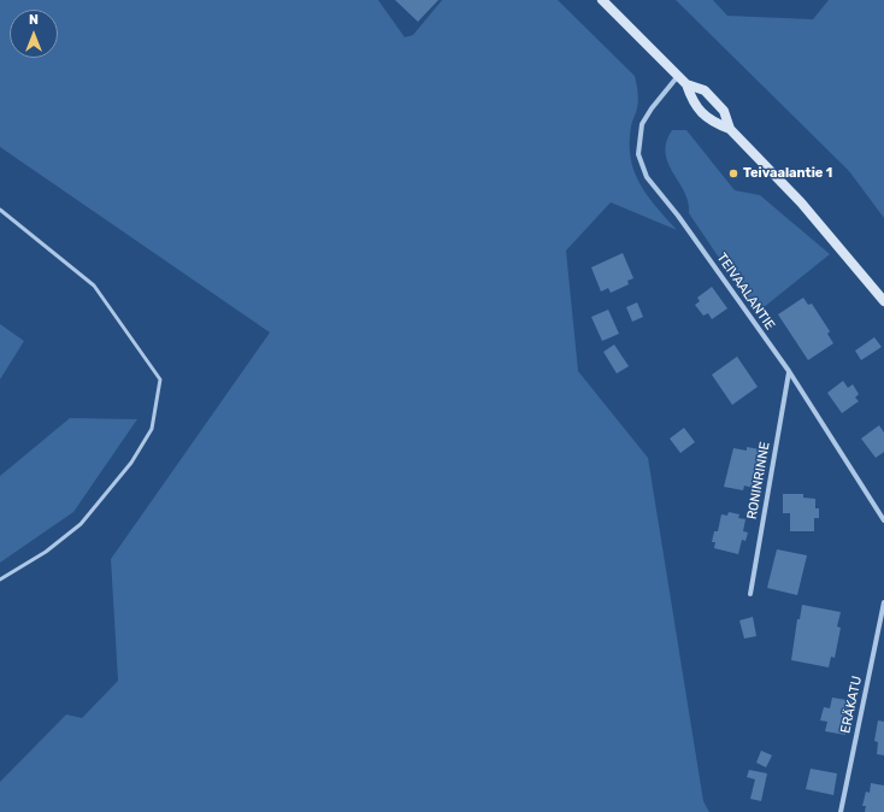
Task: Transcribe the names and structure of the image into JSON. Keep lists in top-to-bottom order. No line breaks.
{"streets":{"street":["TEIVAALANTIE","RONINRINNE","ERÄKATU"]},"crossings":[["TEIVAALANTIE","RONINRINNE"]],"places":["Teivaalantie 1"],"north":"top"}
